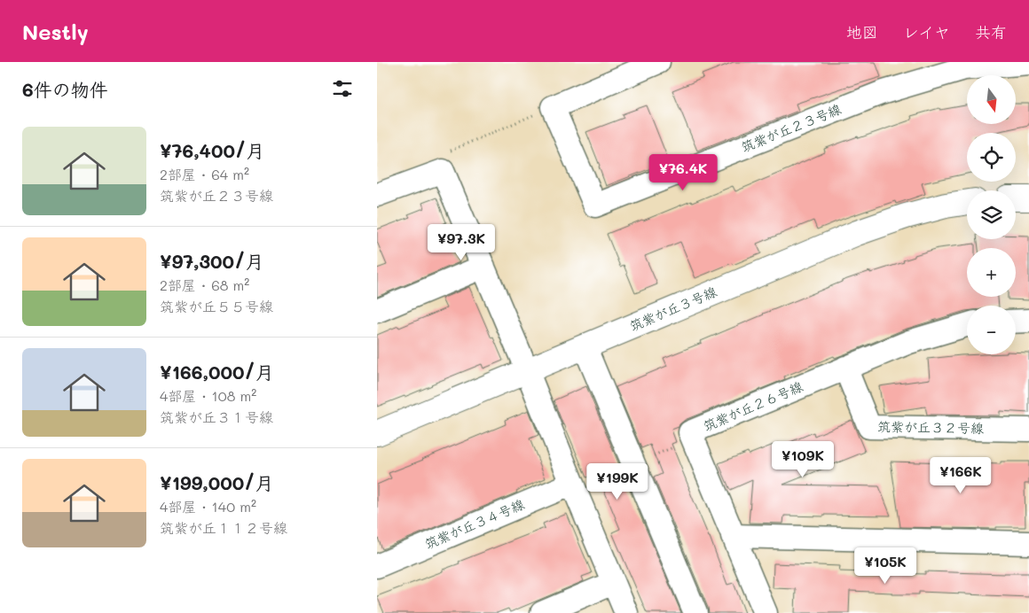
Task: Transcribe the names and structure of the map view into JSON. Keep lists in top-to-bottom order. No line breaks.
{"streets":{"street":["筑紫が丘２３号線","筑紫が丘３号線","筑紫が丘２６号線","筑紫が丘３２号線","筑紫が丘３４号線"]},"crossings":[["筑紫が丘２６号線","筑紫が丘３２号線"]],"north":"bottom","page":{"header":"Nestly","nav":["地図","レイヤ","共有"],"heading":"6件の物件","map_buttons":["+","−"],"list":[{"name":"¥76,400/月","note":"2部屋 · 64 m² · 筑紫が丘２３号線"},{"name":"¥97,300/月","note":"2部屋 · 68 m² · 筑紫が丘５５号線"},{"name":"¥166,000/月","note":"4部屋 · 108 m² · 筑紫が丘３１号線"},{"name":"¥199,000/月","note":"4部屋 · 140 m² · 筑紫が丘１１２号線"}],"price":["¥76.4K","¥97.3K","¥109K","¥166K","¥199K","¥105K"]}}
